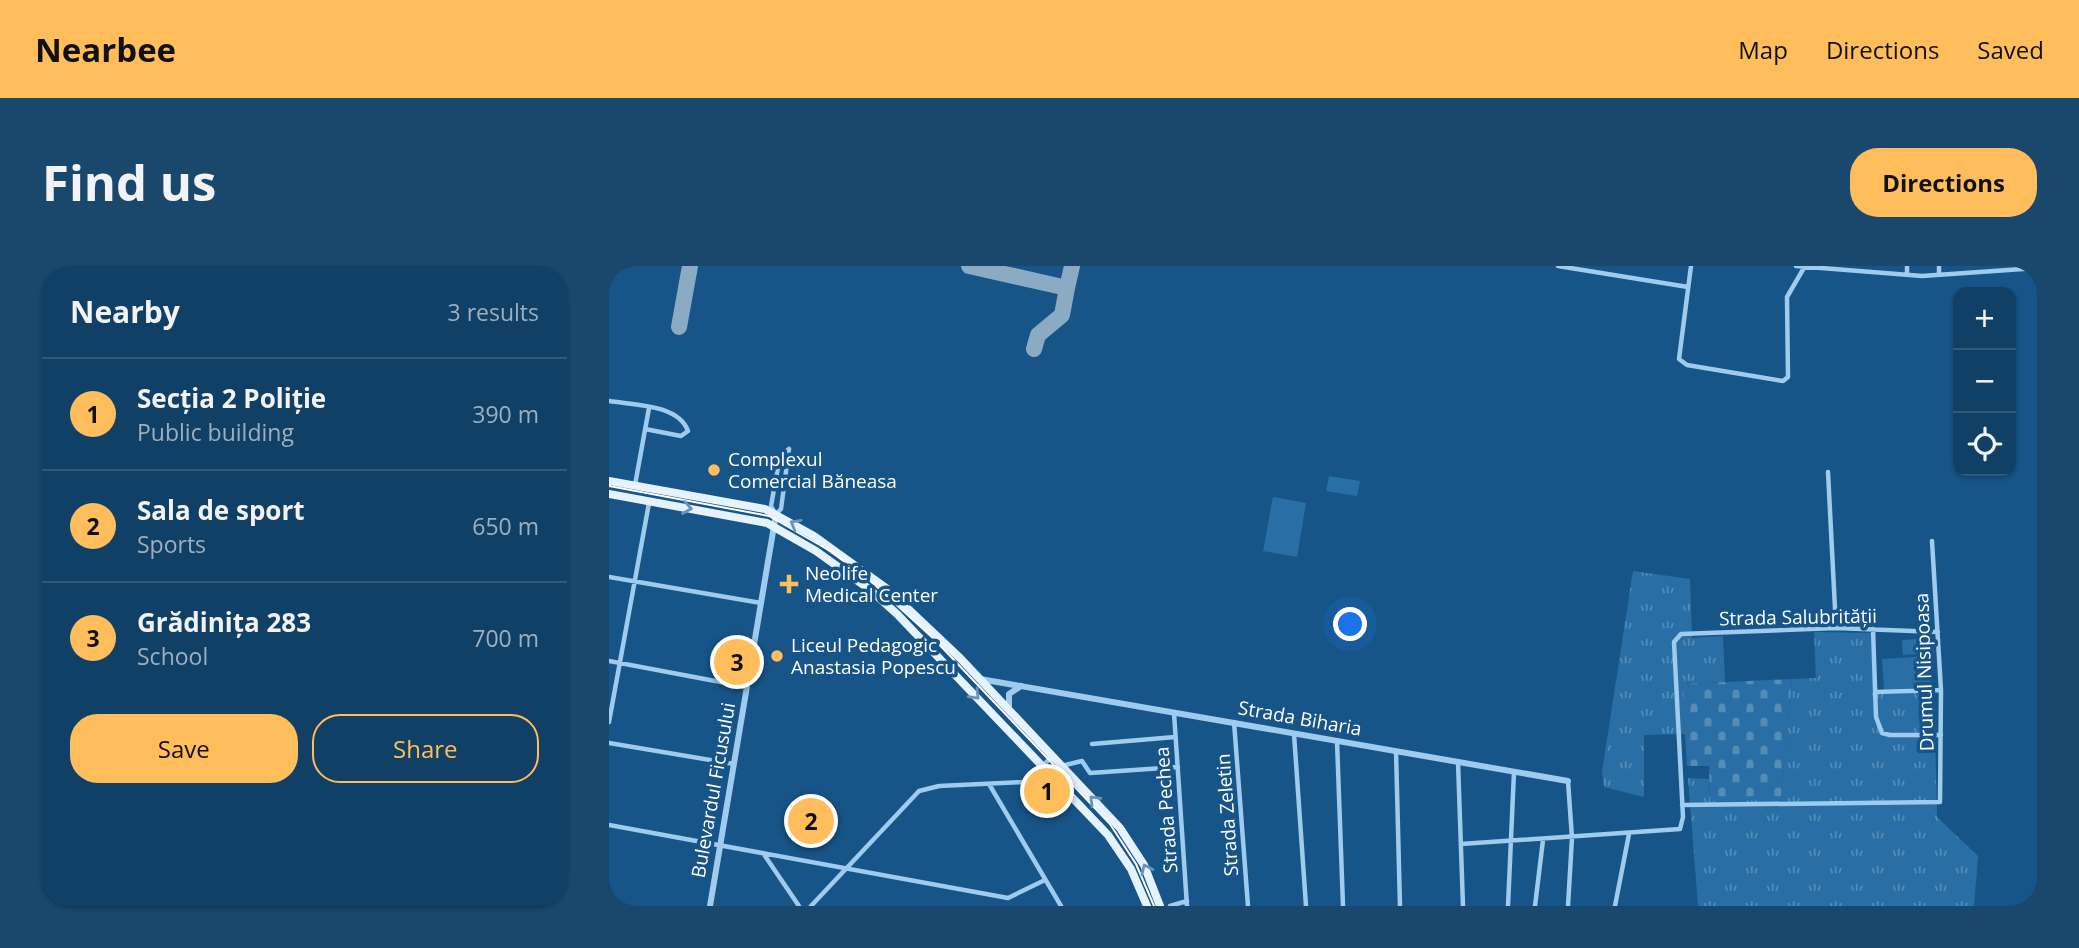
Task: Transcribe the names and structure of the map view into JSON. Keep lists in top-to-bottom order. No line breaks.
{"streets":{"street":["Strada Salubrității","Drumul Nisipoasa","Strada Biharia","Bulevardul Ficusului","Strada Pechea","Strada Zeletin"]},"crossings":[["Strada Salubrității","Drumul Nisipoasa"],["Strada Biharia","Strada Pechea"],["Strada Biharia","Strada Zeletin"]],"places":{"other":["Complexul Comercial Băneasa","Liceul Pedagogic Anastasia Popescu"],"health":["Neolife Medical Center"]},"page":{"header":"Nearbee","nav":["Map","Directions","Saved"],"buttons":["Directions",["Save","Share"]],"title":"Find us","heading":["Nearby","3 results"],"map_buttons":["+","−"],"list":[{"mark":"1","name":"Secția 2 Poliție","note":"Public building","value":"390 m"},{"mark":"2","name":"Sala de sport","note":"Sports","value":"650 m"},{"mark":"3","name":"Grădinița 283","note":"School","value":"700 m"}],"pins":["3","1","2"]}}
